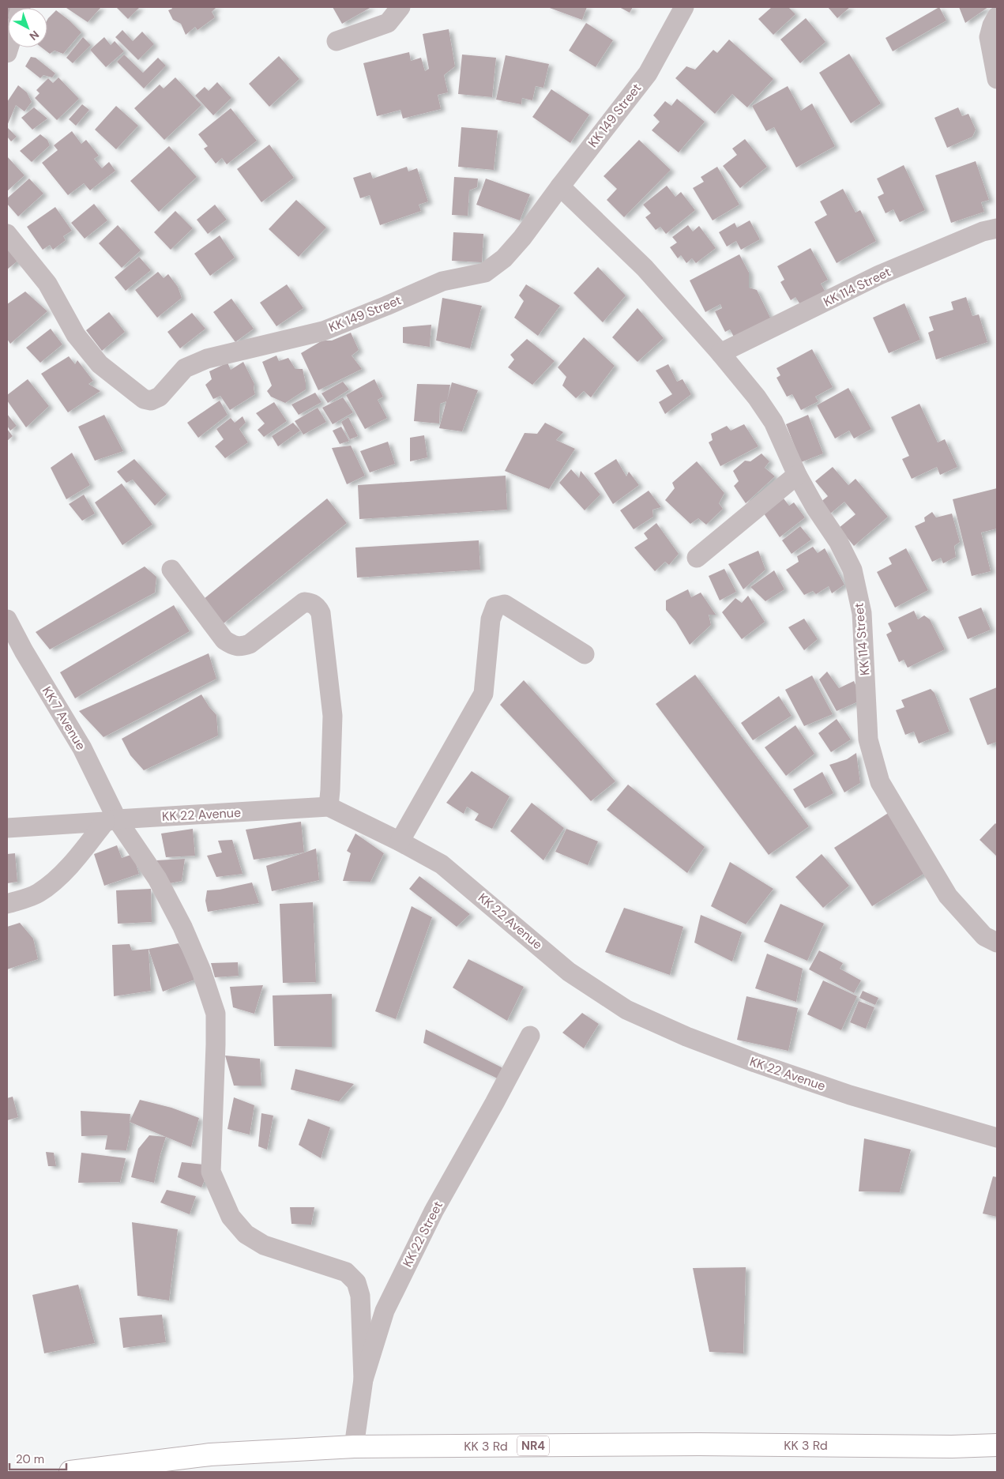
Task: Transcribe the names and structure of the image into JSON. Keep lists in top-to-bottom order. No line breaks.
{"streets":{"highway":["KK 3 Rd","NR4"],"street":["KK 149 Street","KK 114 Street","KK 7 Avenue","KK 22 Avenue","KK 22 Street"]},"crossings":[["KK 149 Street","KK 114 Street"],["KK 7 Avenue","KK 22 Avenue"],["KK 7 Avenue","KK 22 Street"],["KK 22 Street","KK 3 Rd"]],"scale_bar":"20 m","north":"bottom right"}
